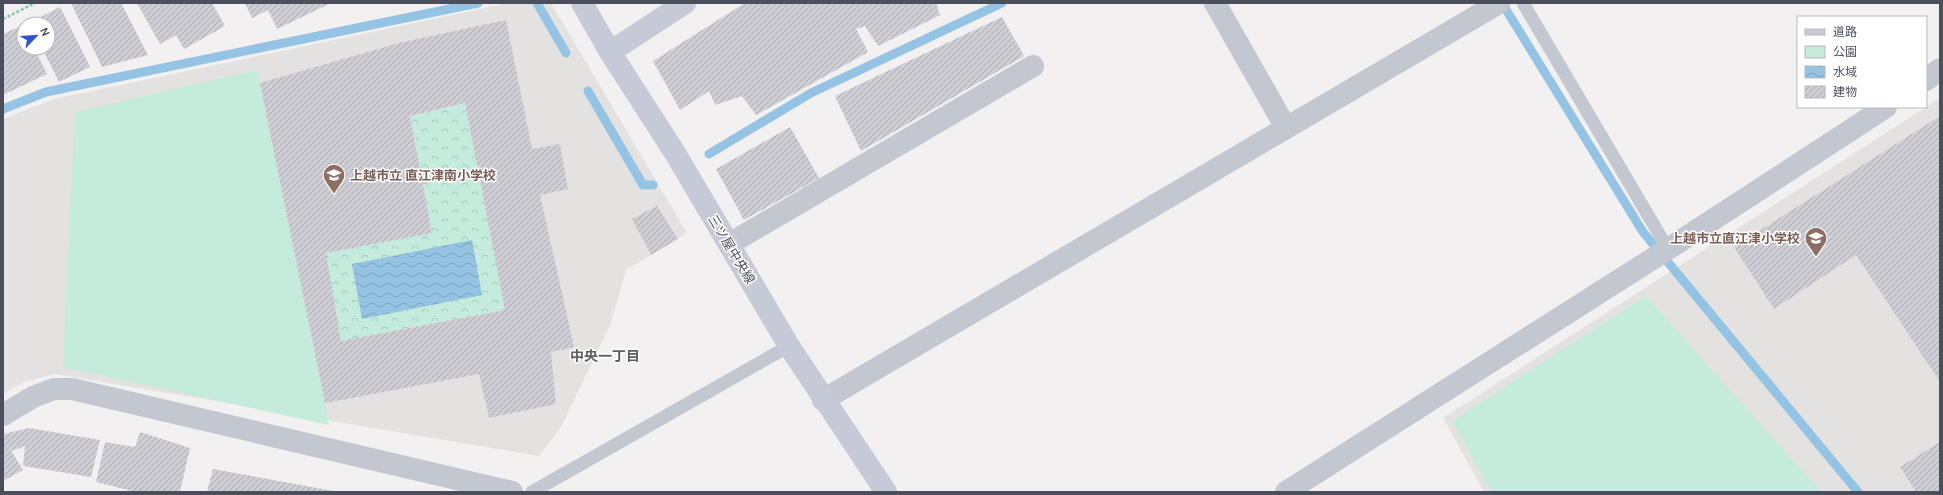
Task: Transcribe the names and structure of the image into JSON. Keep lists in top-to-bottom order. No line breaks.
{"streets":{"main road":["三ツ屋中央線"]},"districts":["中央一丁目"],"places":{"school or university":["上越市立 直江津南小学校","上越市立直江津小学校"]},"legend":["道路","公園","水域","建物"],"north":"top right"}
